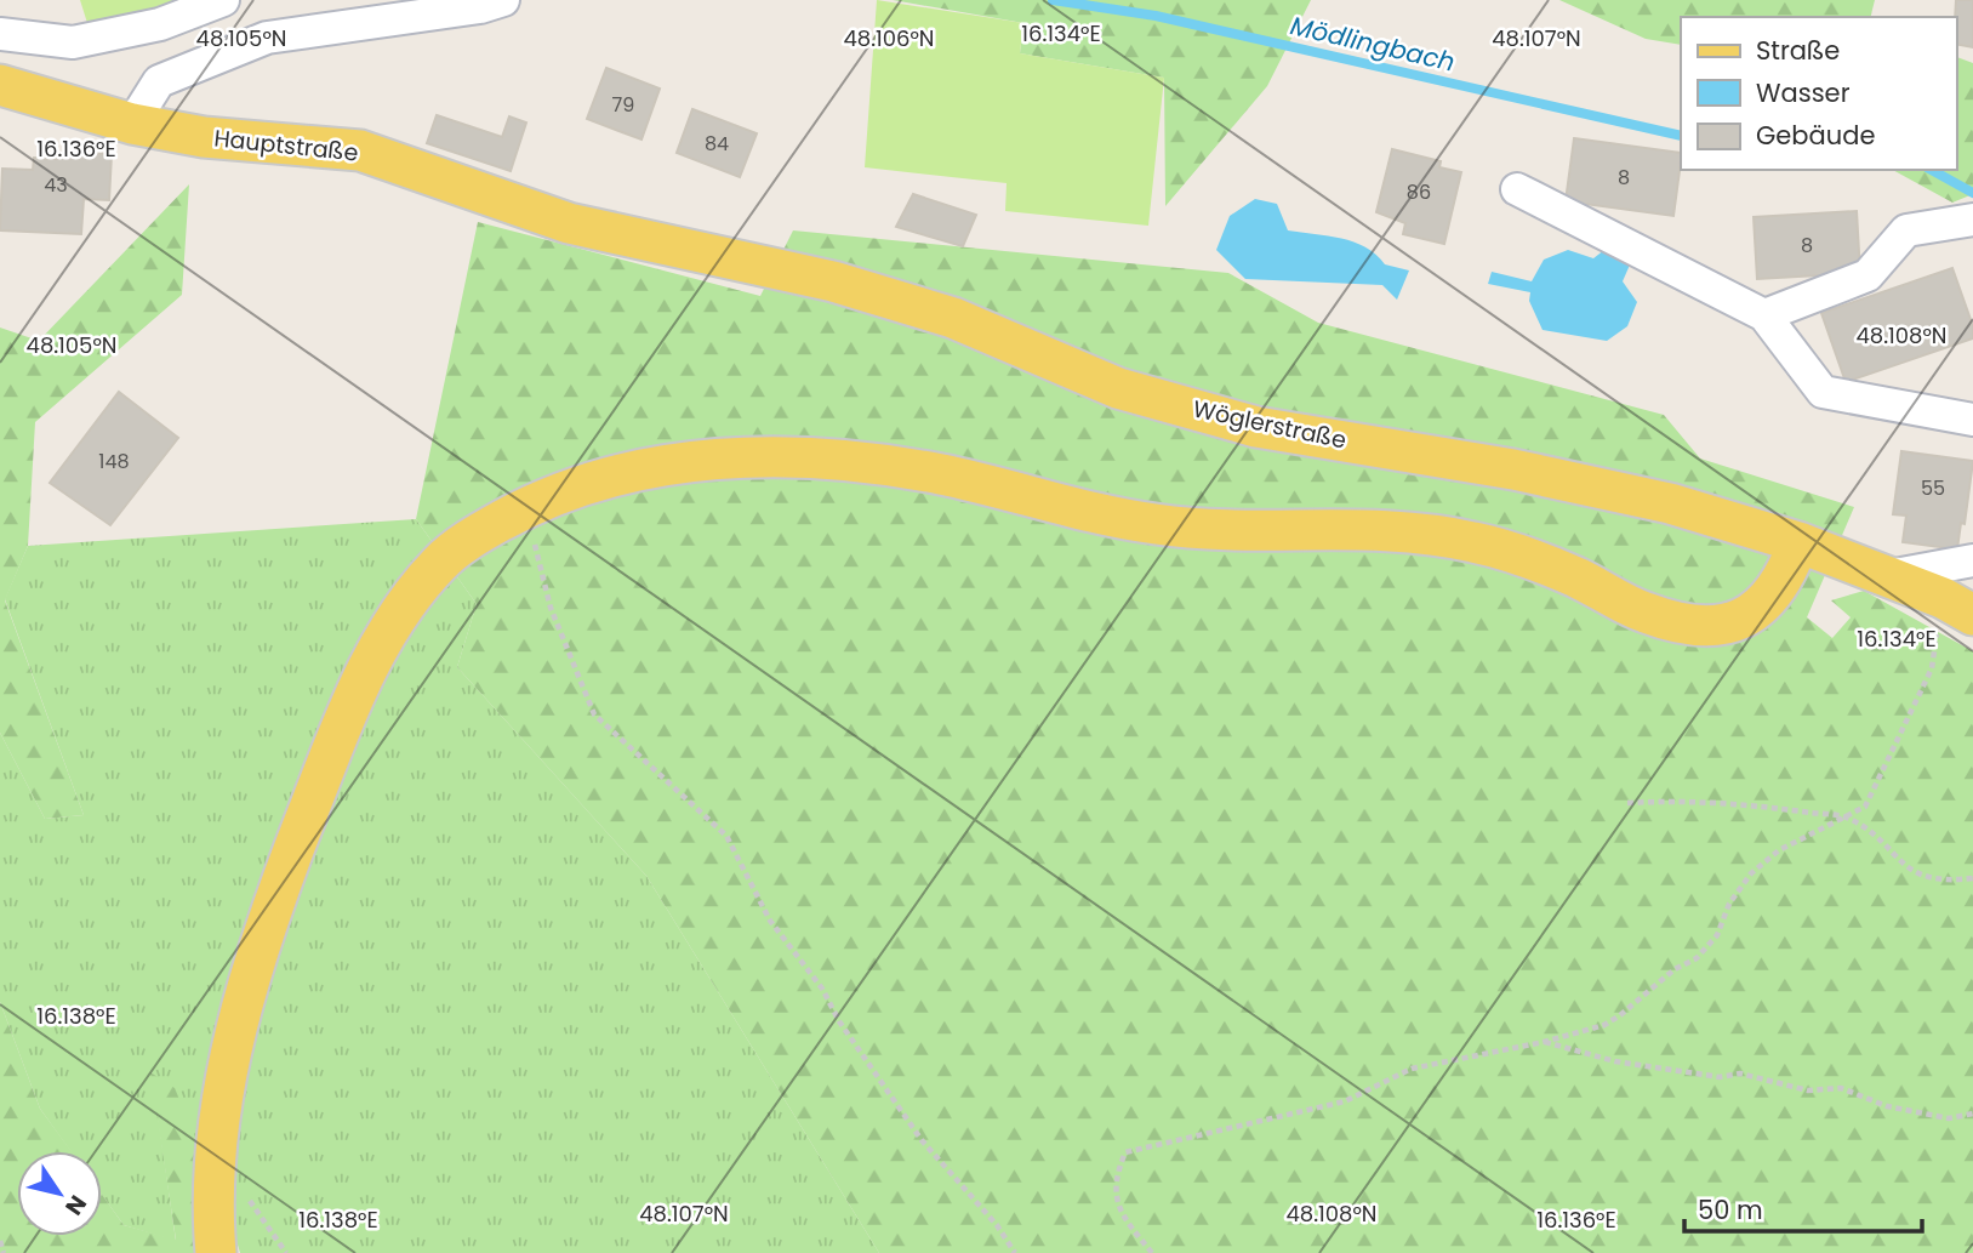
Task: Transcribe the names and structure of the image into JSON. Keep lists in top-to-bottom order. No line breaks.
{"streets":{"main road":["Hauptstraße","Wöglerstraße"]},"crossings":[["Hauptstraße","Wöglerstraße"]],"water":["Mödlingbach"],"house_numbers":["79","84","8","43","86","8","148","55"],"legend":["Straße","Wasser","Gebäude"],"scale_bar":"50 m","north":"bottom right","coordinates":["16.134°E","48.105°N","48.106°N","48.107°N","16.136°E","48.108°N","16.138°E"]}
